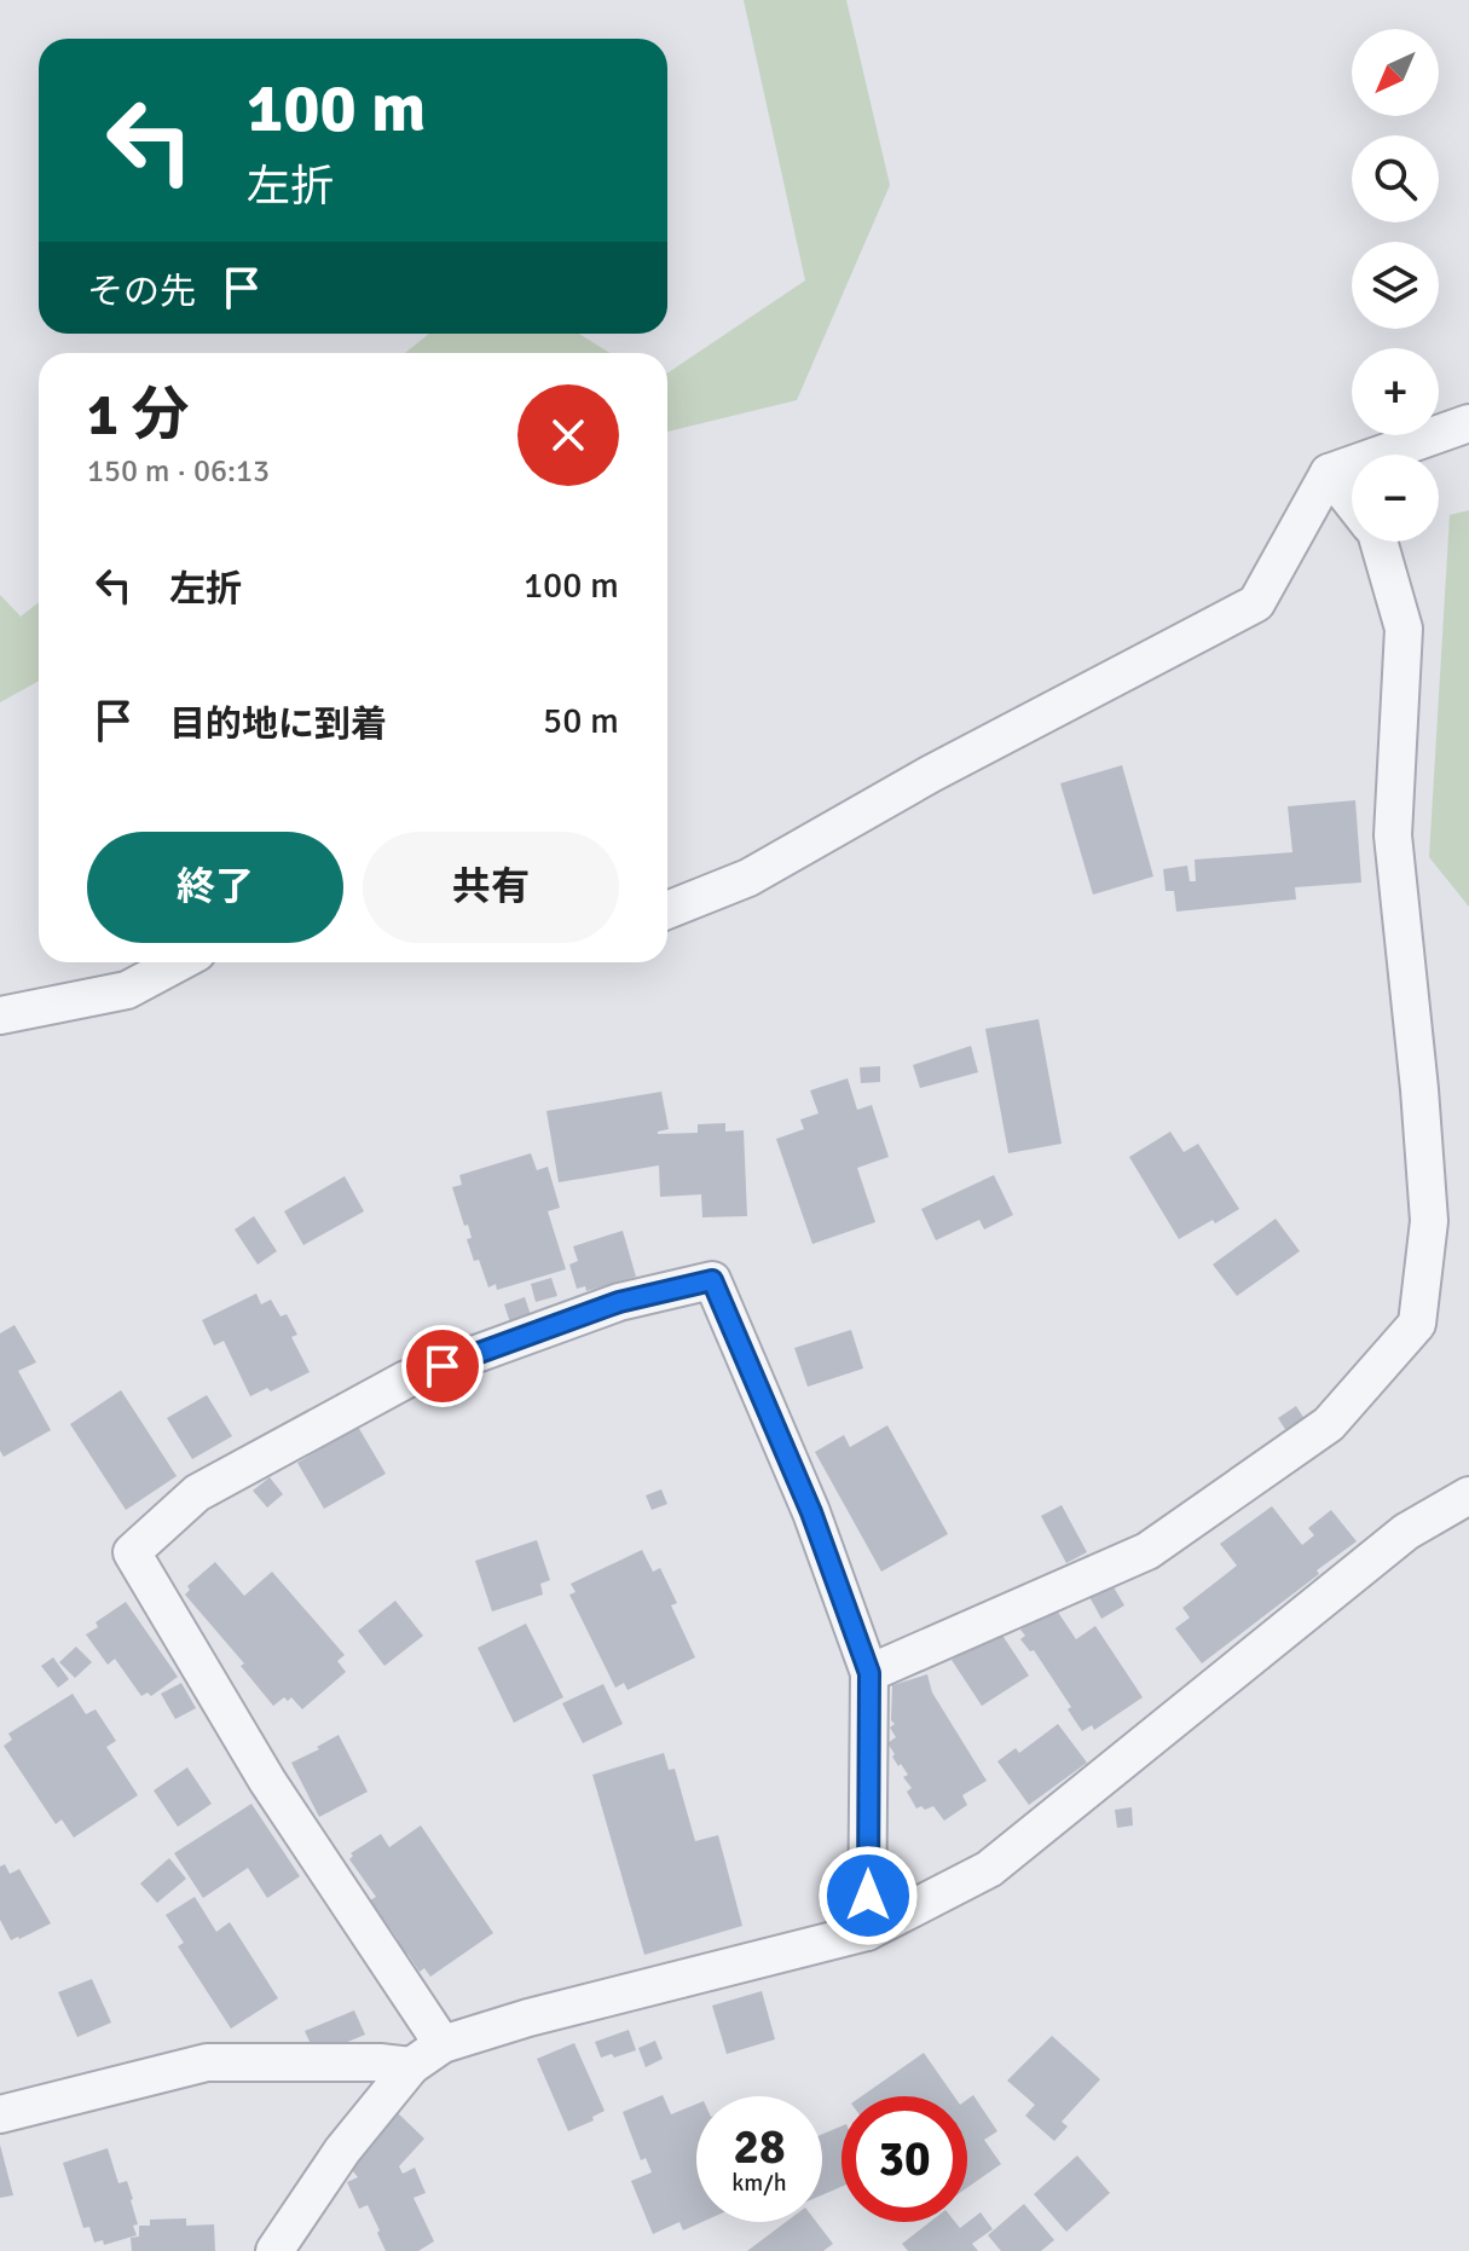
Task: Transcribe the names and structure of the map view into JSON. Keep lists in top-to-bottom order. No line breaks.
{"north":"bottom left","page":{"map_buttons":["+","−"],"turn":["100 m","左折"],"then":"その先","heading":["1 分","150 m · 06:13"],"list":[{"name":"左折","value":"100 m"},{"name":"目的地に到着","value":"50 m"}],"buttons":["終了","共有"],"speed":"28 km/h","limit":"30"}}
